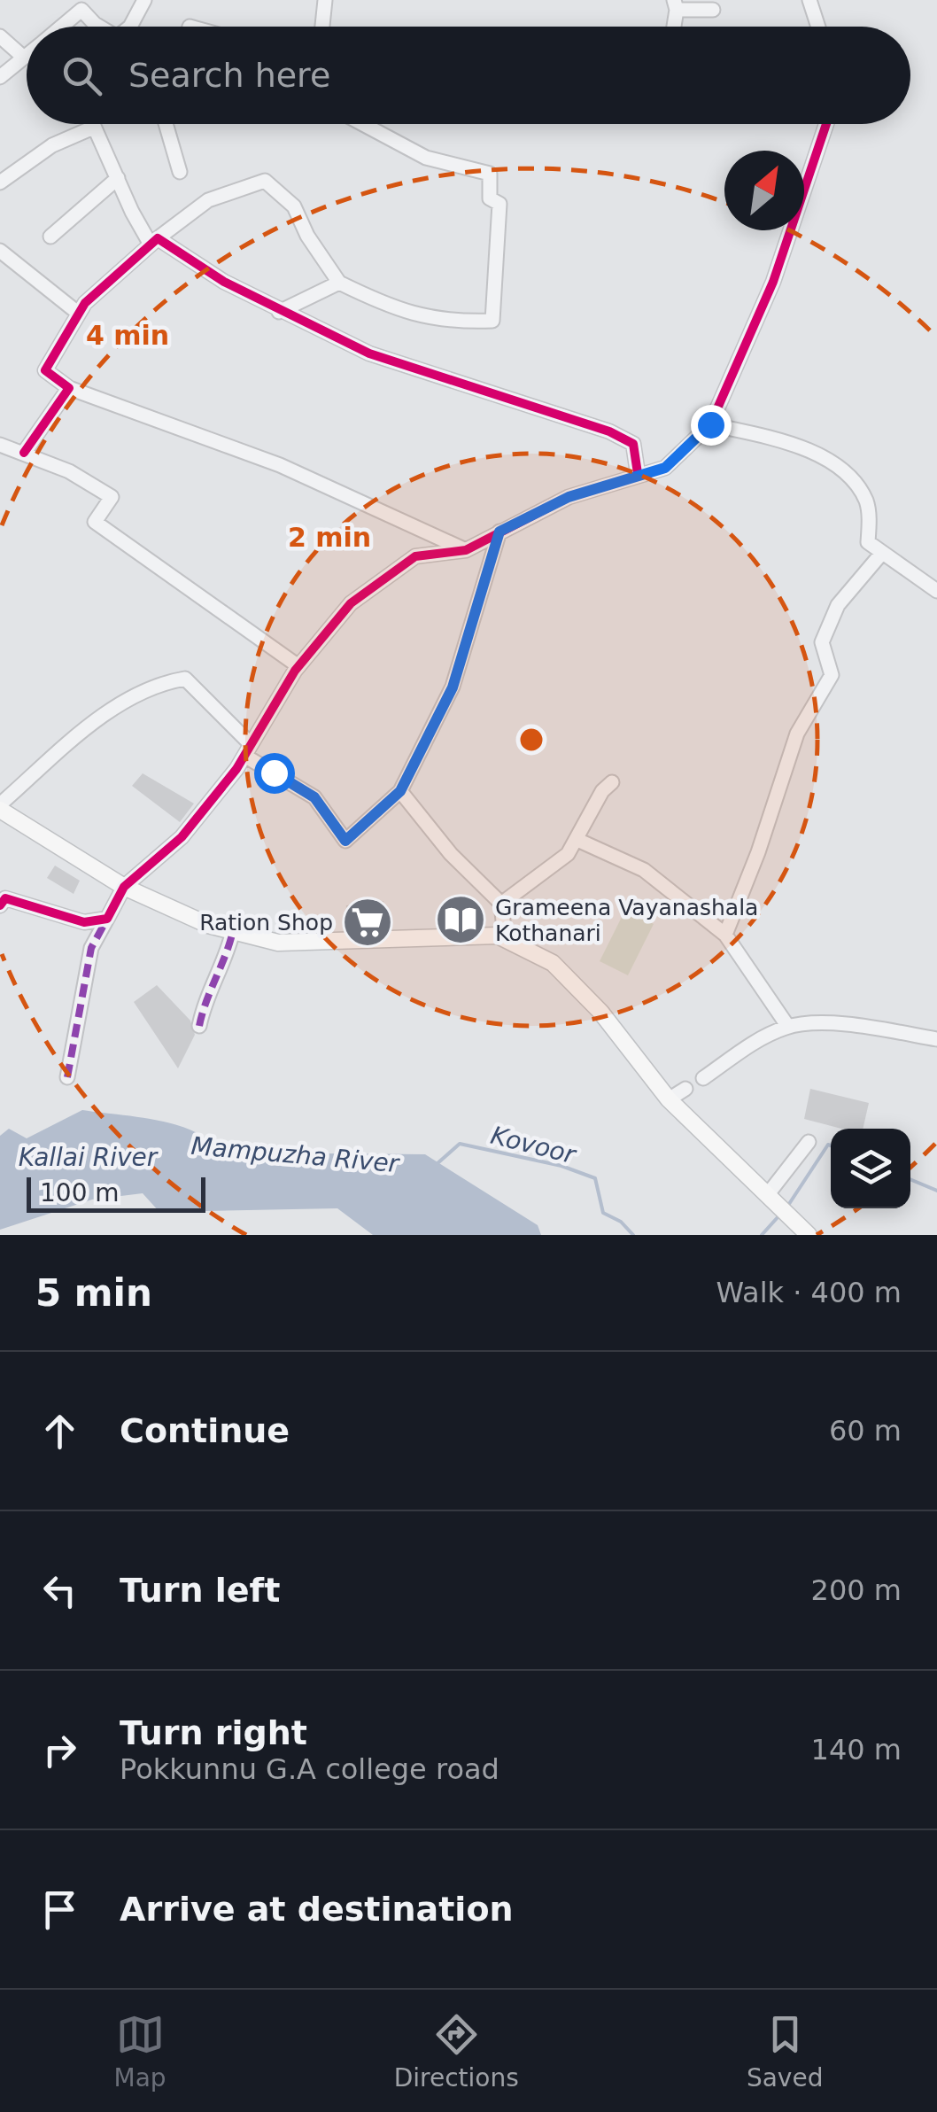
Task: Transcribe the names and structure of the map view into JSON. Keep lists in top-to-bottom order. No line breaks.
{"water":["Kovoor","Mampuzha River","Kallai River"],"places":{"library":["Grameena Vayanashala Kothanari"],"supermarket":["Ration Shop"]},"scale_bar":"100 m","north":"top right","page":{"search":"Search here","scale":"100 m","heading":["5 min","Walk · 400 m"],"list":[["Continue","60 m"],["Turn left","200 m"],["Turn right","Pokkunnu G.A college road","140 m"],"Arrive at destination"],"nav":["Map","Directions","Saved"]},"rings":["4 min","2 min"]}
